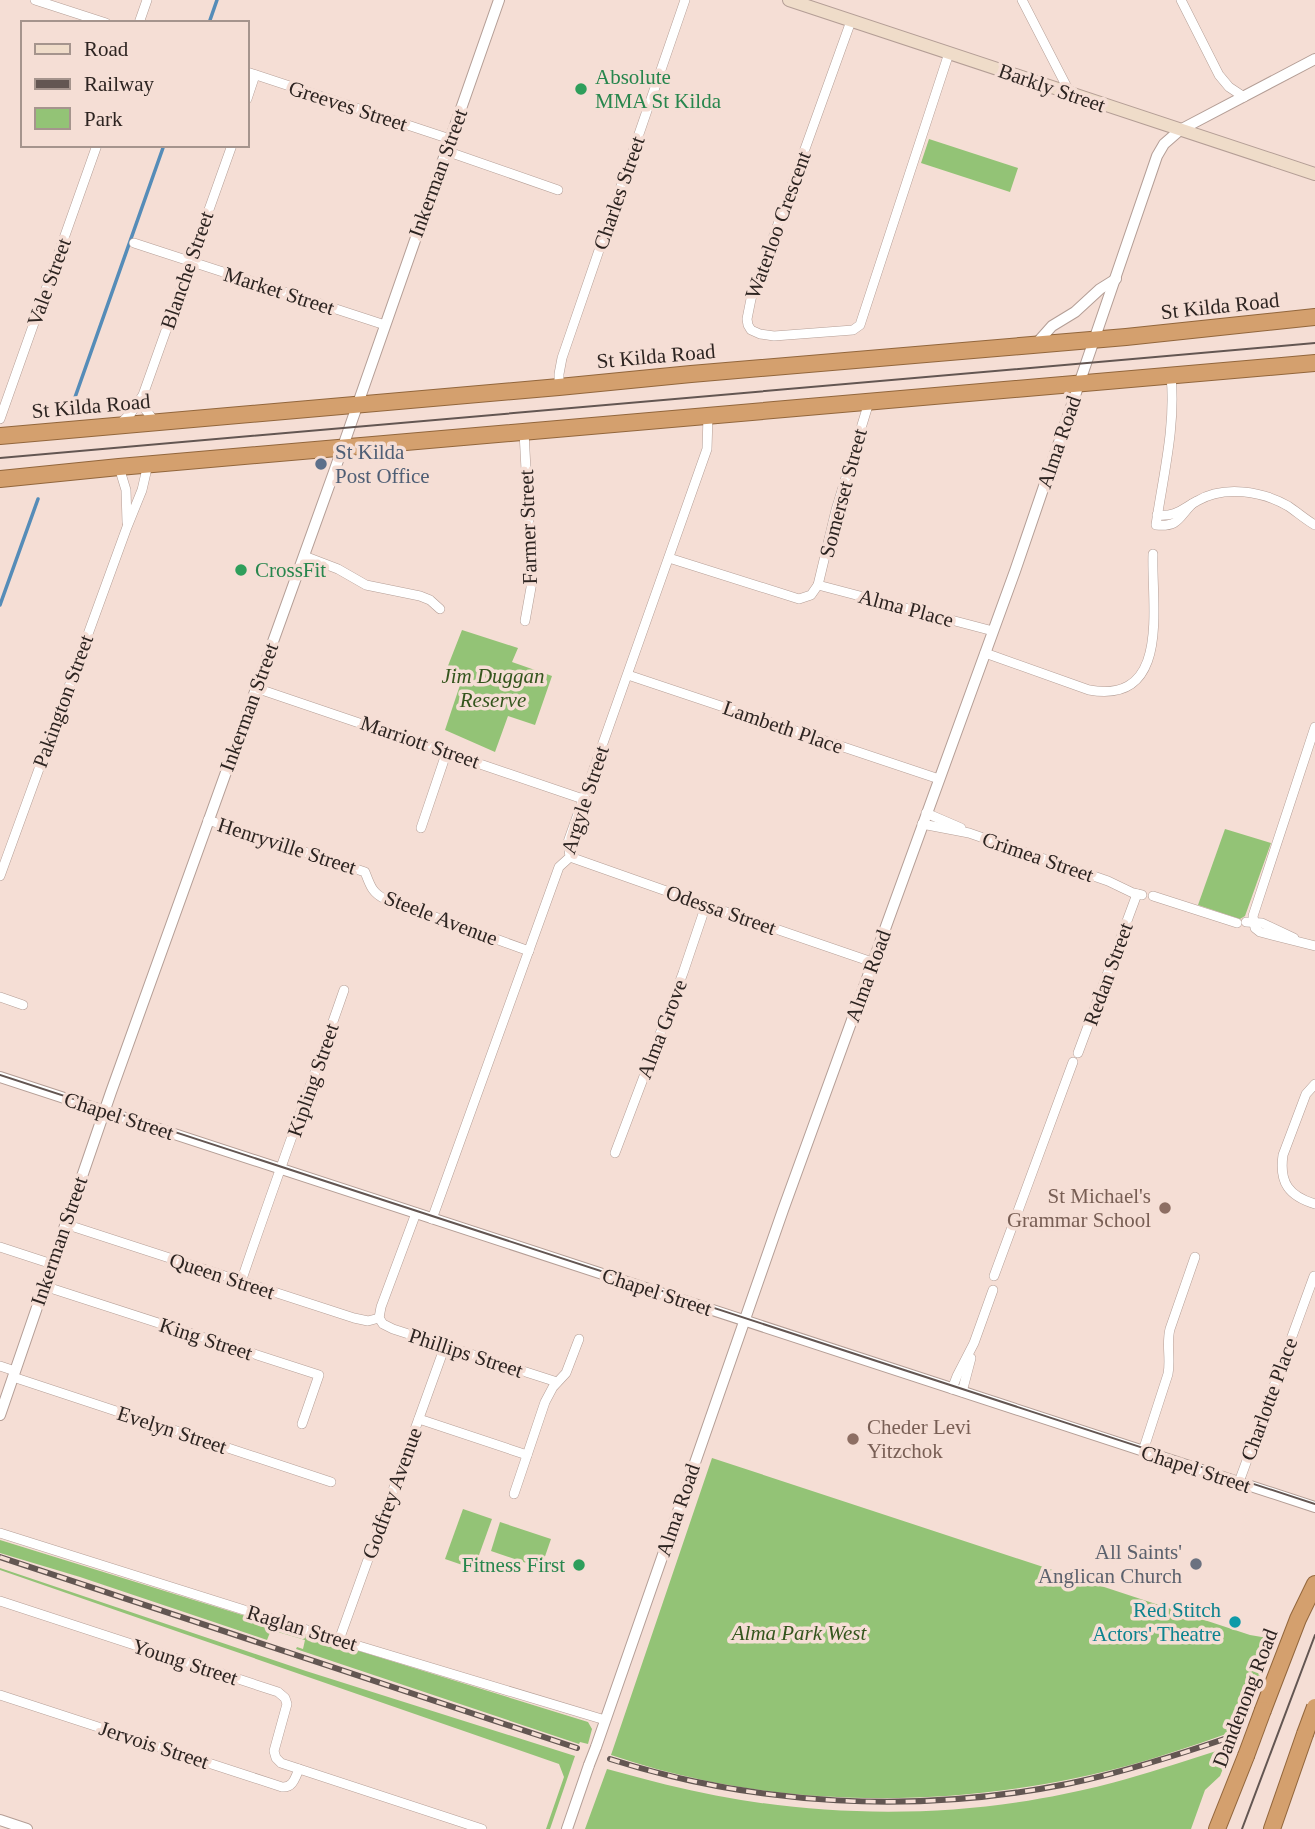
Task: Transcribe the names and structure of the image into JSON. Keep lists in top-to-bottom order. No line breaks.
{"streets":{"highway":["St Kilda Road","Dandenong Road"],"main road":["Barkly Street"],"street":["Greeves Street","Inkerman Street","Charles Street","Waterloo Crescent","Blanche Street","Vale Street","Market Street","Alma Road","Somerset Street","Farmer Street","Alma Place","Pakington Street","Lambeth Place","Marriott Street","Argyle Street","Henryville Street","Crimea Street","Odessa Street","Steele Avenue","Redan Street","Alma Grove","Kipling Street","Chapel Street","Queen Street","King Street","Phillips Street","Charlotte Place","Evelyn Street","Godfrey Avenue","Raglan Street","Young Street","Jervois Street"]},"crossings":[["Barkly Street","Waterloo Crescent"],["Barkly Street","Alma Road"],["Greeves Street","Inkerman Street"],["Inkerman Street","Market Street"],["Inkerman Street","St Kilda Road"],["Inkerman Street","Marriott Street"],["Inkerman Street","Henryville Street"],["Inkerman Street","Chapel Street"],["Inkerman Street","Queen Street"],["Inkerman Street","King Street"],["Inkerman Street","Evelyn Street"],["Charles Street","St Kilda Road"],["Blanche Street","Market Street"],["Blanche Street","St Kilda Road"],["St Kilda Road","Alma Road"],["Alma Road","Alma Place"],["Alma Road","Lambeth Place"],["Alma Road","Crimea Street"],["Alma Road","Odessa Street"],["Alma Road","Chapel Street"],["Alma Road","Raglan Street"],["Somerset Street","Alma Place"],["Lambeth Place","Argyle Street"],["Marriott Street","Argyle Street"],["Argyle Street","Odessa Street"],["Argyle Street","Steele Avenue"],["Argyle Street","Chapel Street"],["Henryville Street","Steele Avenue"],["Crimea Street","Redan Street"],["Odessa Street","Alma Grove"],["Kipling Street","Chapel Street"],["Kipling Street","Queen Street"],["Chapel Street","Charlotte Place"],["Queen Street","Phillips Street"],["Phillips Street","Godfrey Avenue"],["Godfrey Avenue","Raglan Street"],["Young Street","Jervois Street"]],"parks":["Jim Duggan Reserve","Alma Park West"],"places":["Absolute MMA St Kilda","St Kilda Post Office","CrossFit","St Michael's Grammar School","Cheder Levi Yitzchok","All Saints' Anglican Church","Fitness First","Red Stitch Actors' Theatre"],"legend":["Road","Railway","Park"]}
